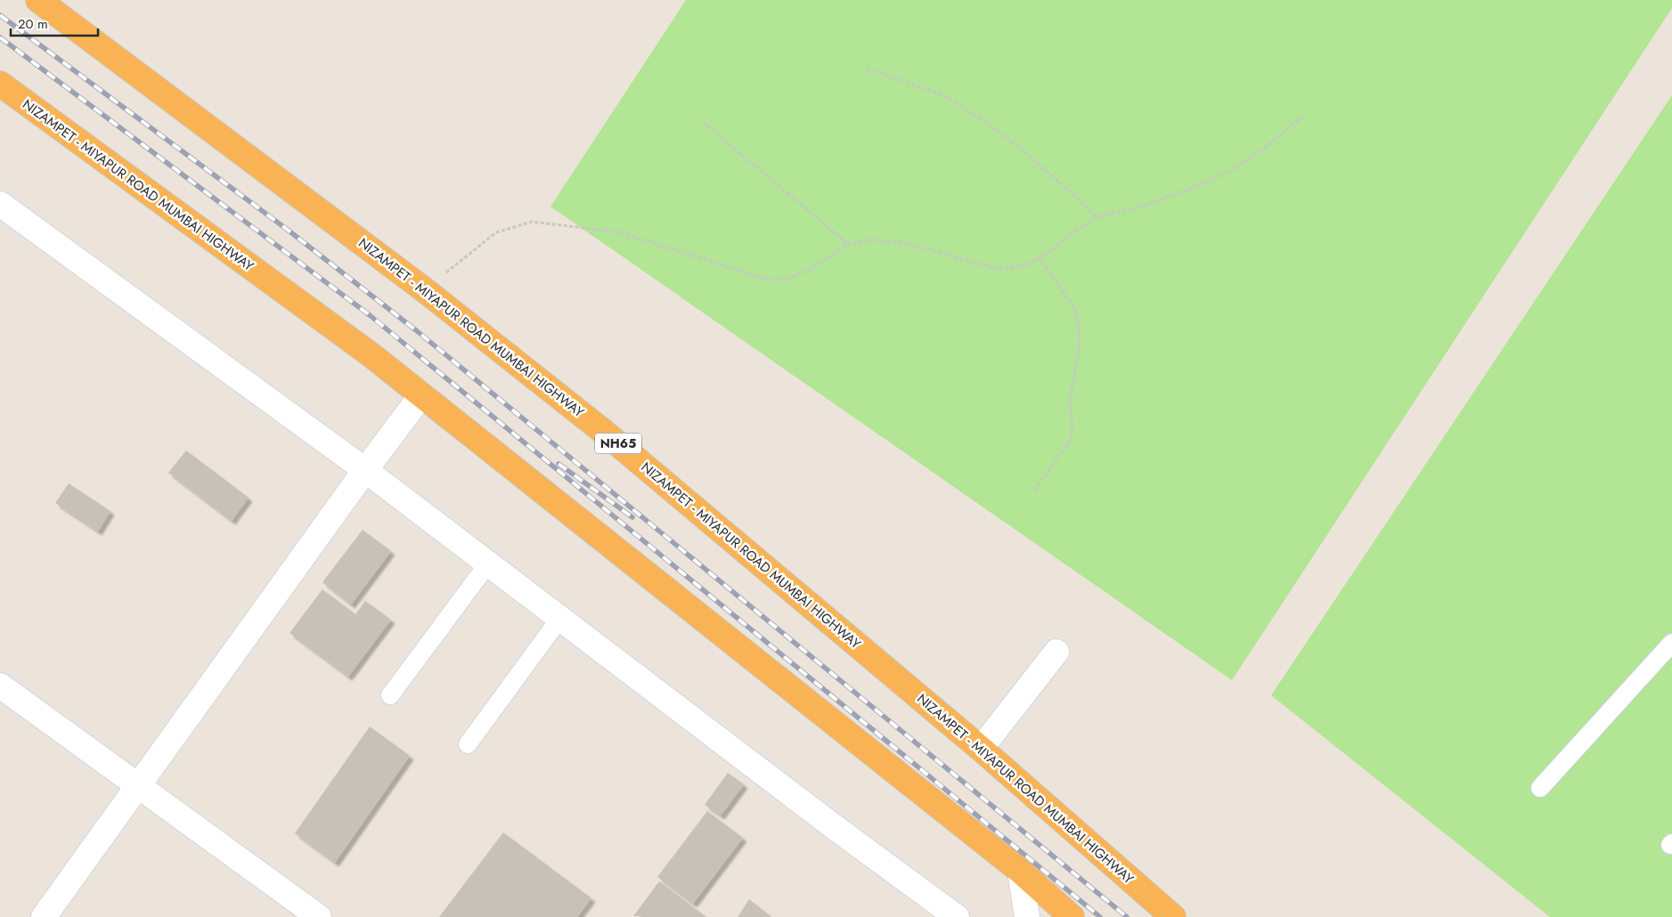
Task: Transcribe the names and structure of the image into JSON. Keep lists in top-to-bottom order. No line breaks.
{"streets":{"highway":["NIZAMPET - MIYAPUR ROAD MUMBAI HIGHWAY","NH65"]},"scale_bar":"20 m"}
